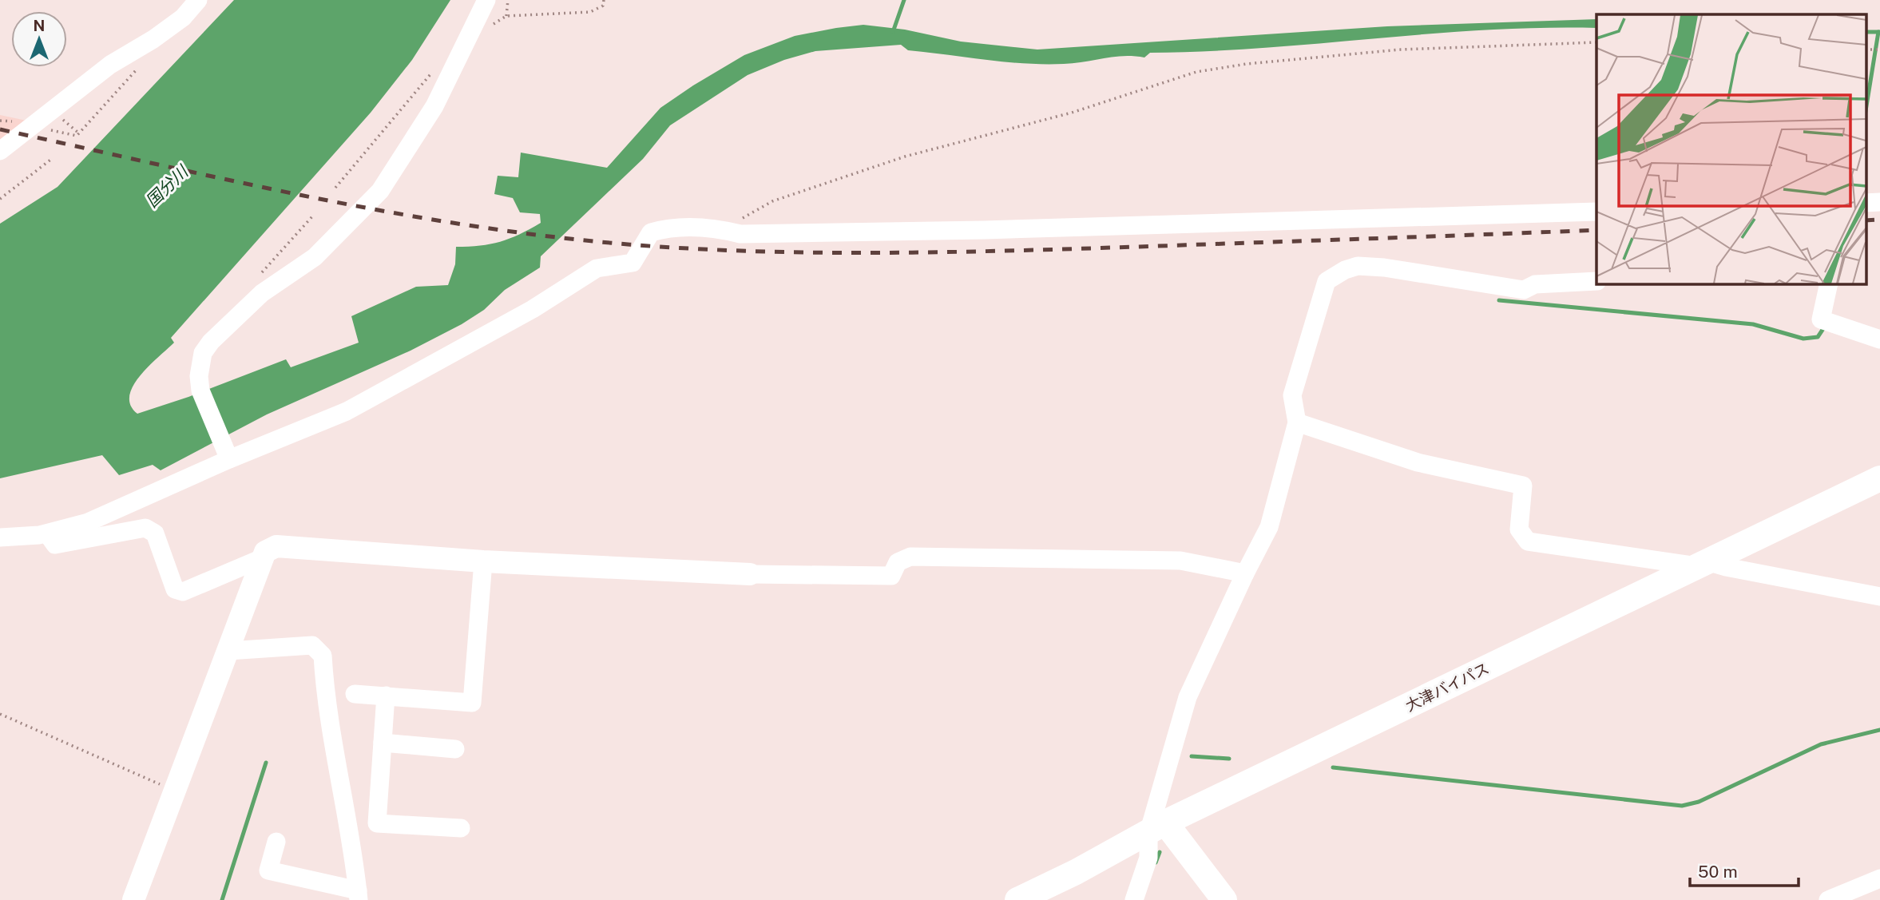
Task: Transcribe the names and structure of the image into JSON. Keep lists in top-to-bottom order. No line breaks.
{"streets":{"main road":["大津バイパス"]},"water":["国分川"],"scale_bar":"50 m","north":"top"}
